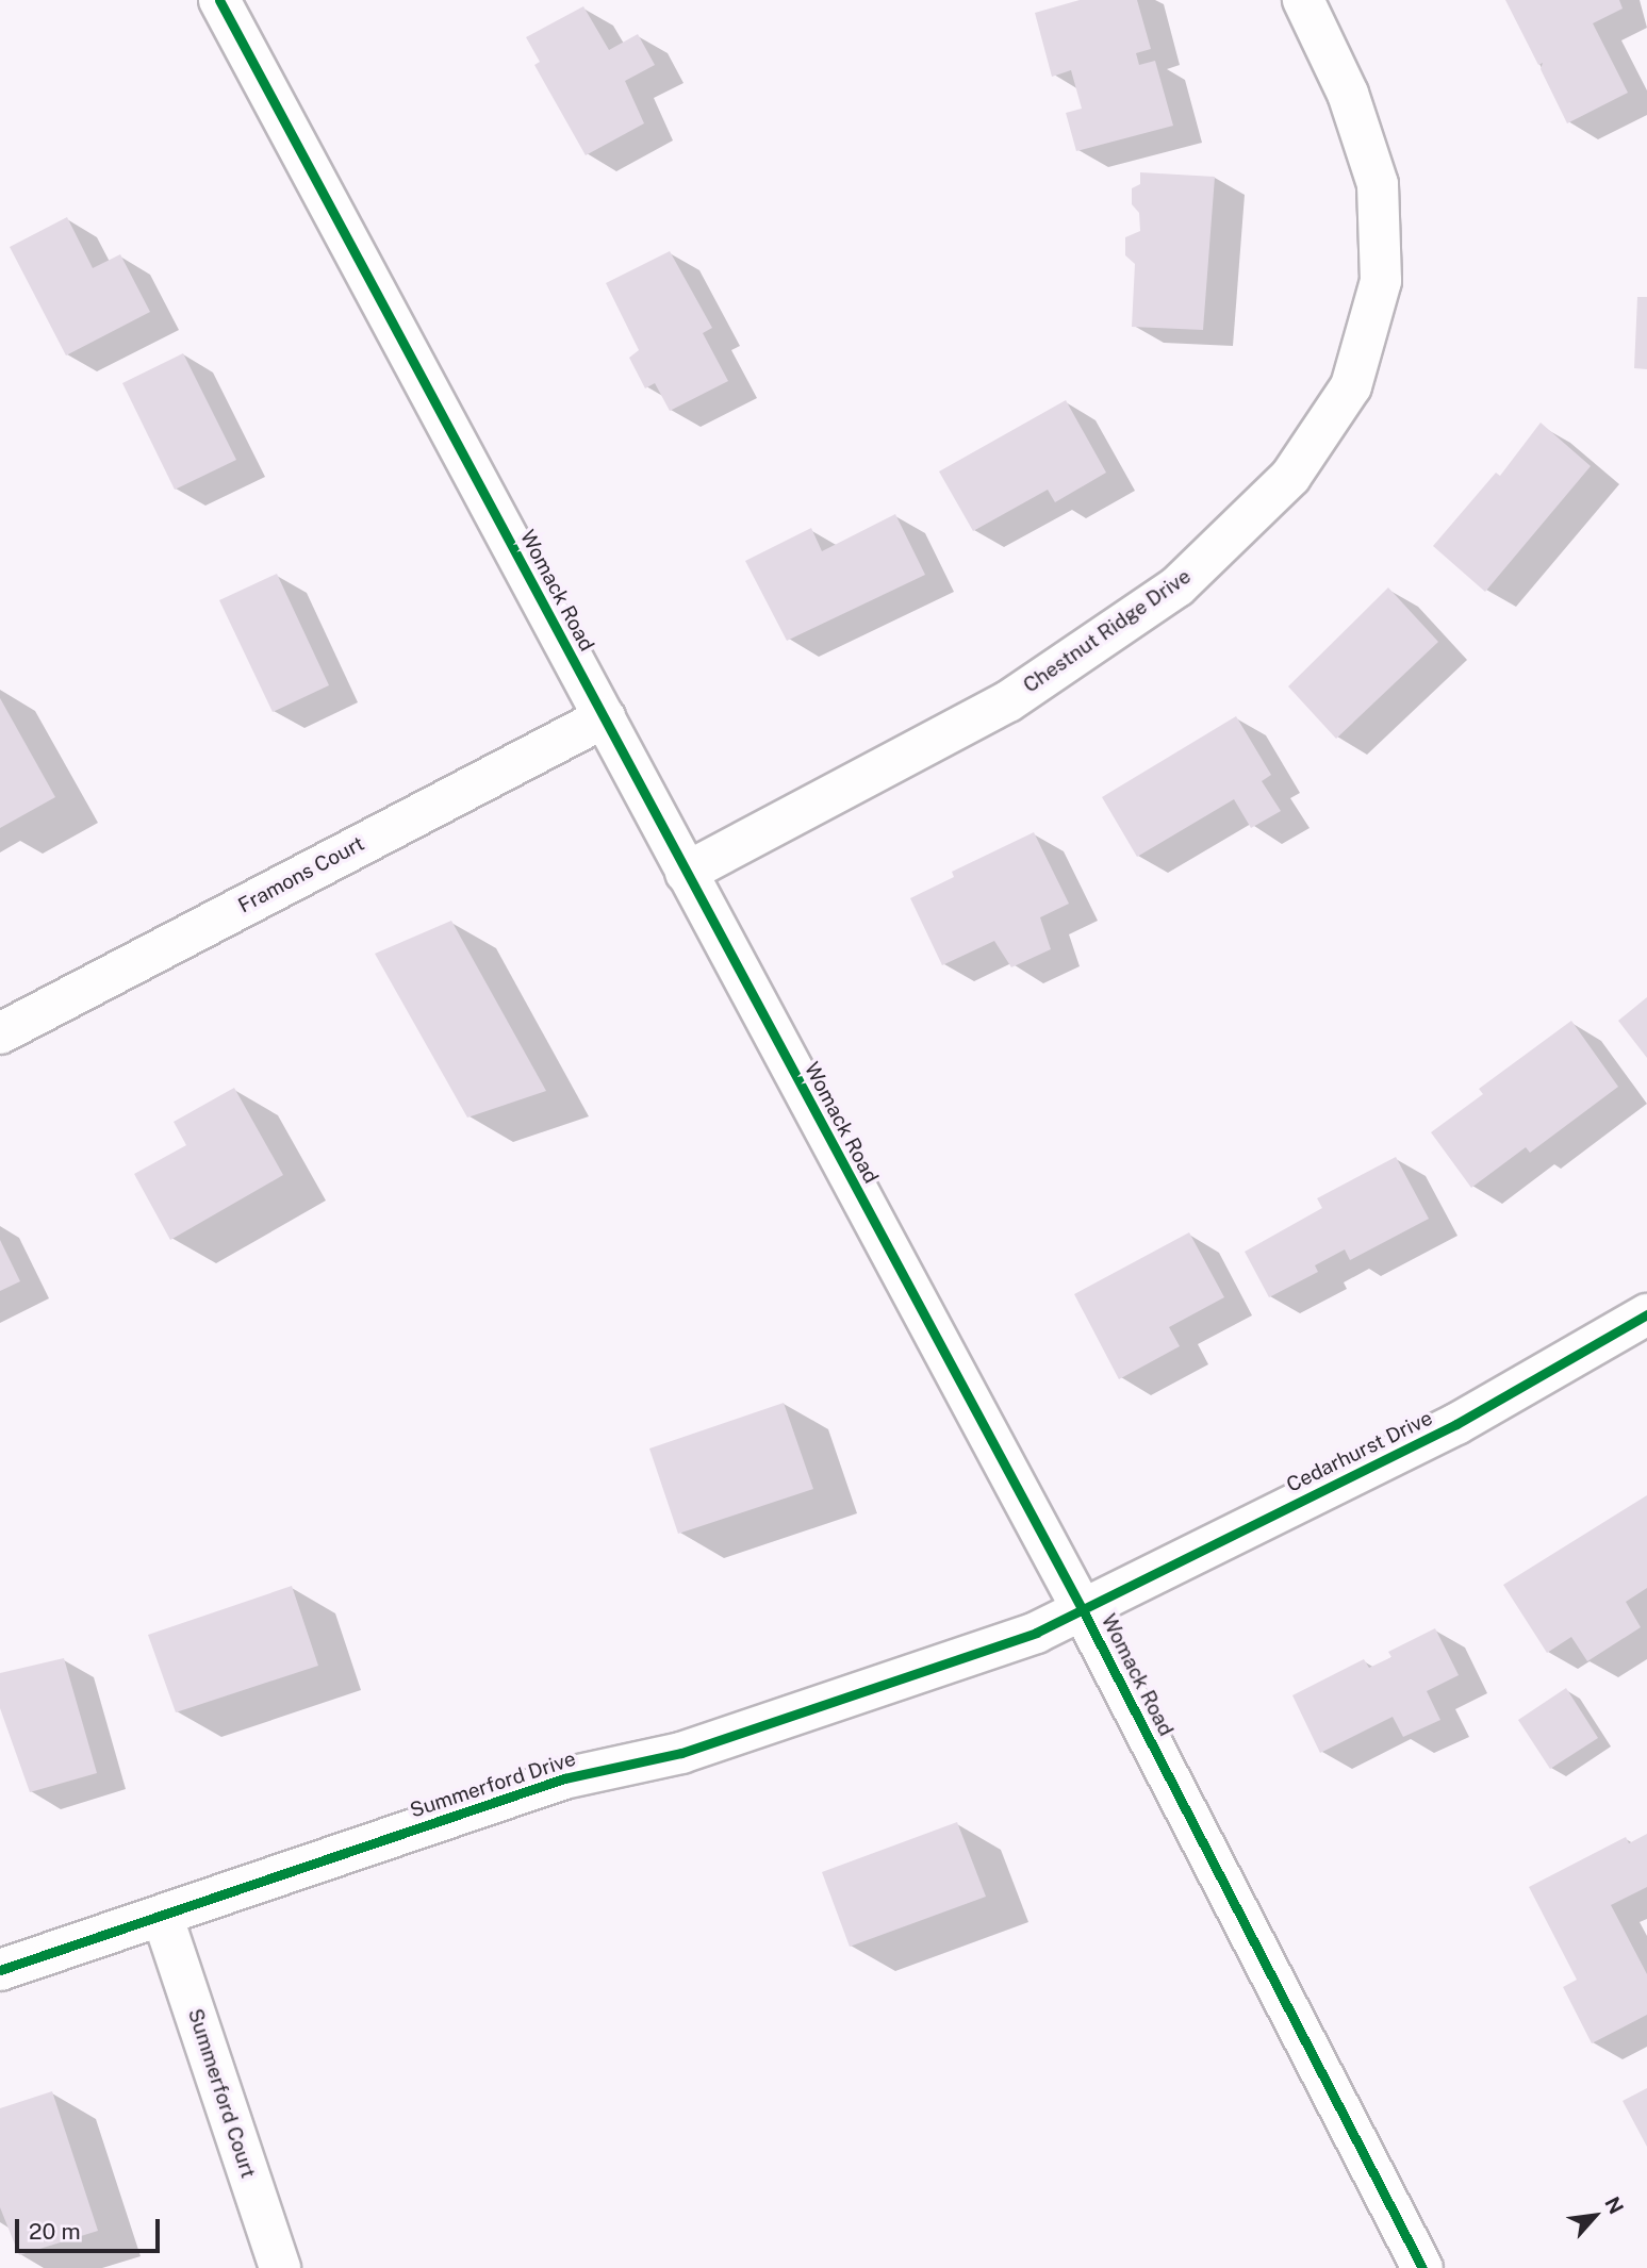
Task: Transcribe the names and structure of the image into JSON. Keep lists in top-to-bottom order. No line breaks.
{"streets":{"street":["Womack Road","Chestnut Ridge Drive","Framons Court","Cedarhurst Drive","Summerford Drive","Summerford Court"]},"crossings":[["Womack Road","Chestnut Ridge Drive"],["Womack Road","Framons Court"],["Womack Road","Cedarhurst Drive"],["Womack Road","Summerford Drive"],["Cedarhurst Drive","Summerford Drive"],["Summerford Drive","Summerford Court"]],"scale_bar":"20 m","north":"top right"}
